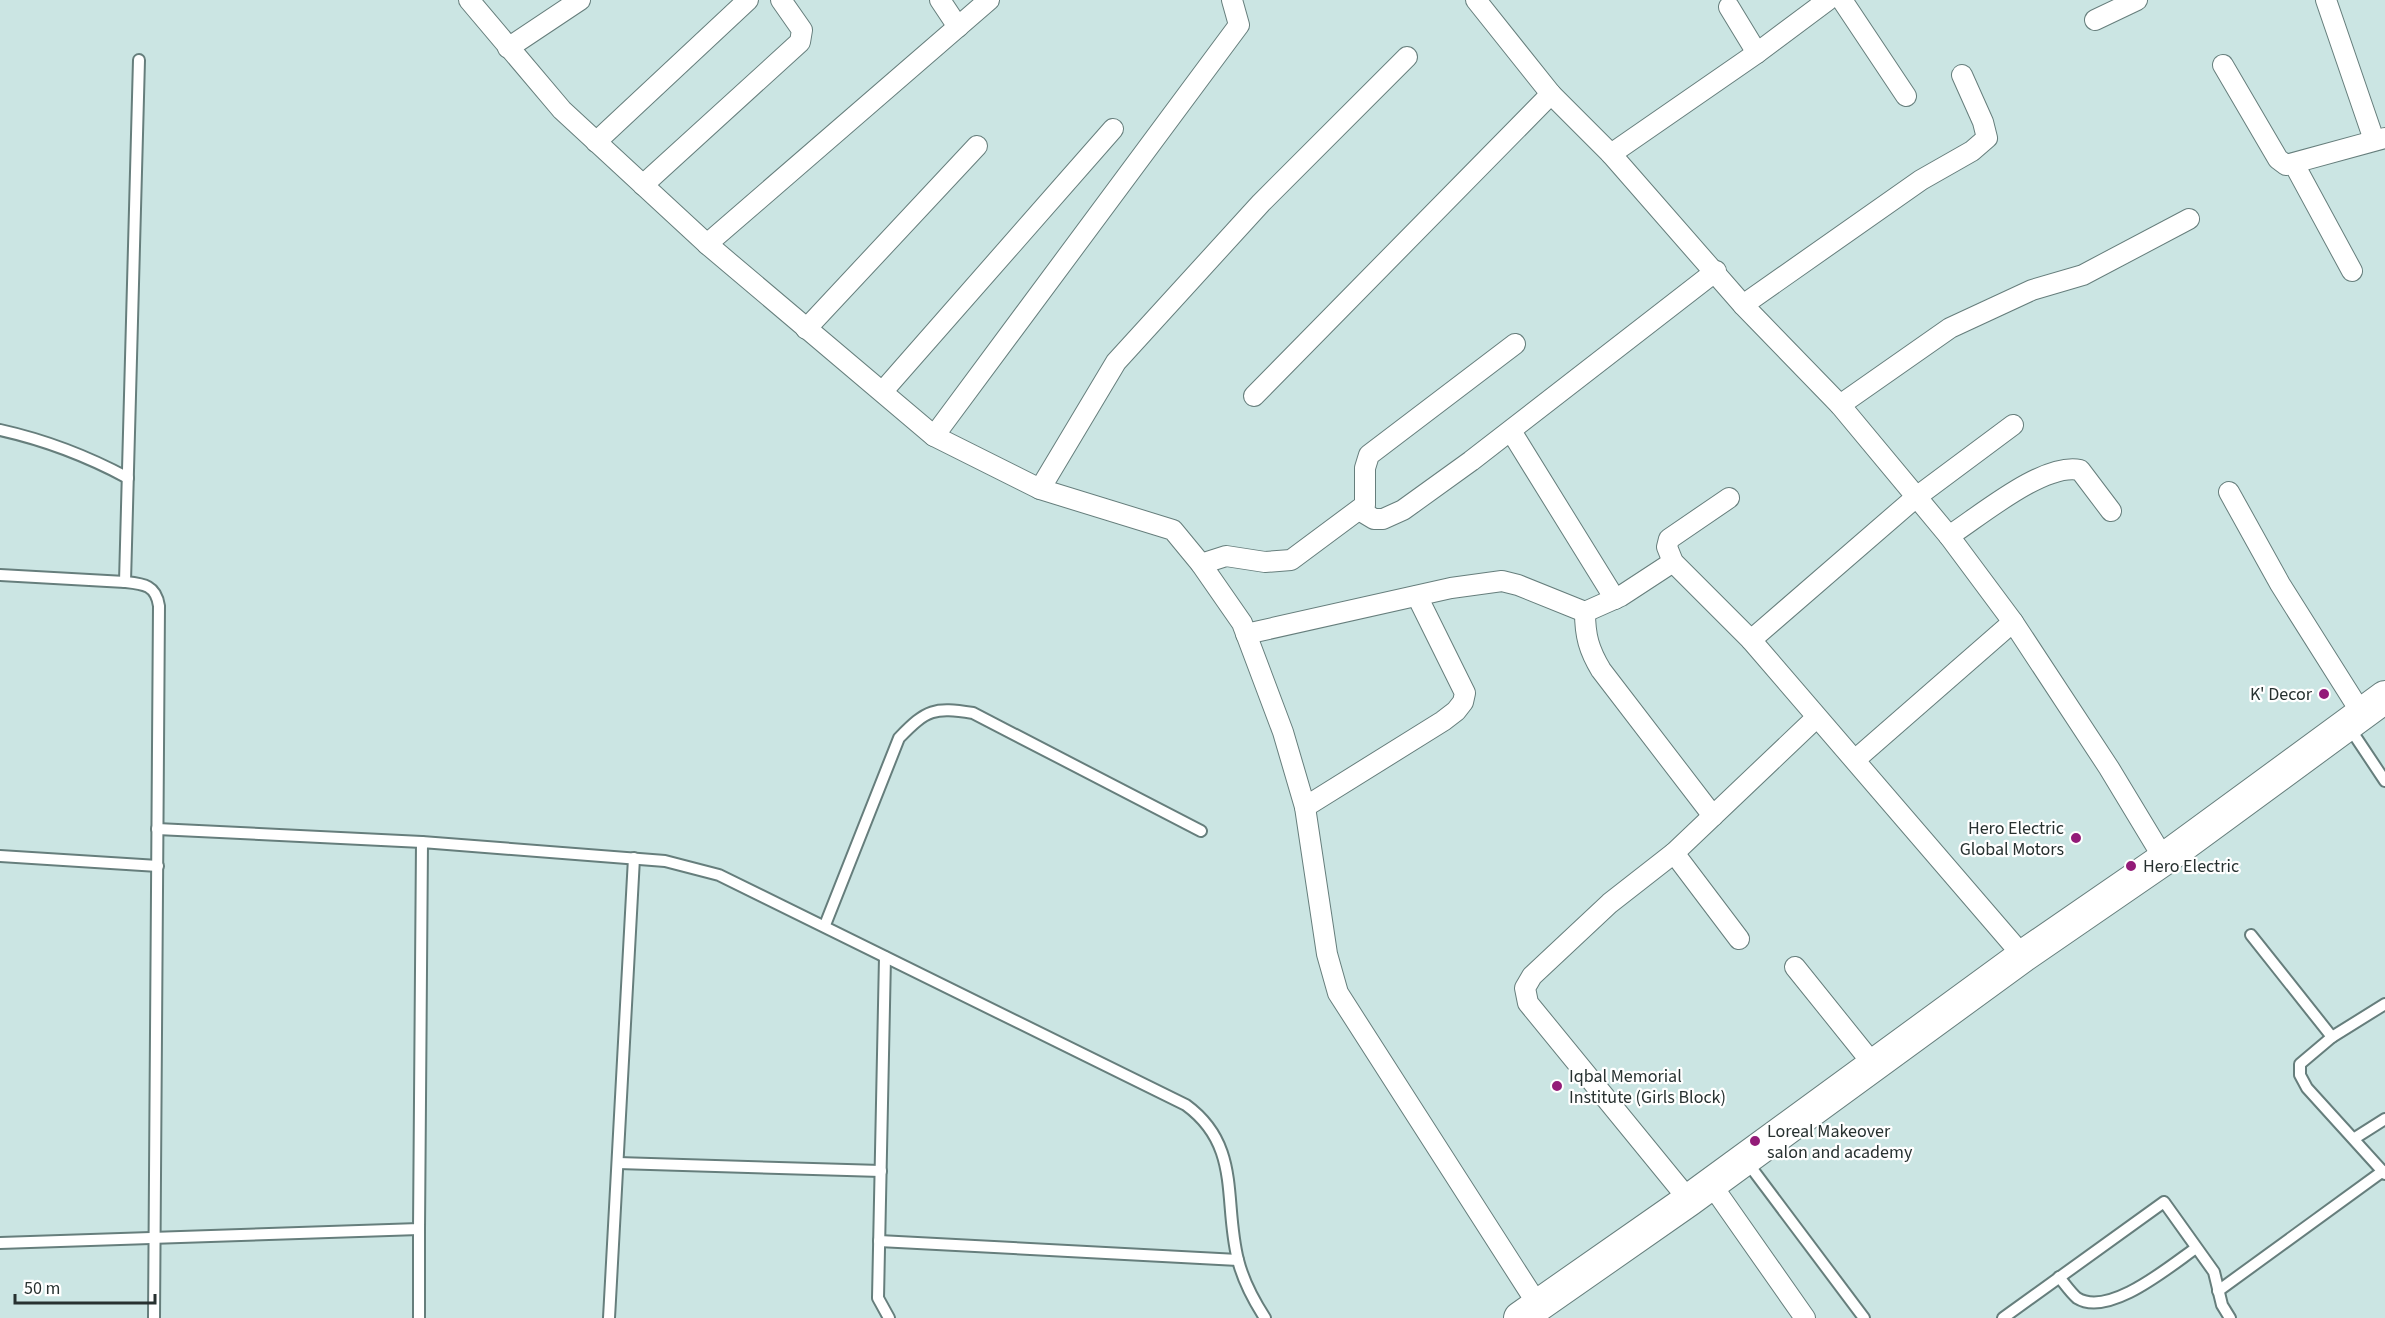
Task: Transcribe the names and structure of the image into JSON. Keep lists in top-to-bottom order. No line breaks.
{"places":["K' Decor","Hero Electric Global Motors","Hero Electric","Iqbal Memorial Institute (Girls Block)","Loreal Makeover salon and academy"],"scale_bar":"50 m"}
